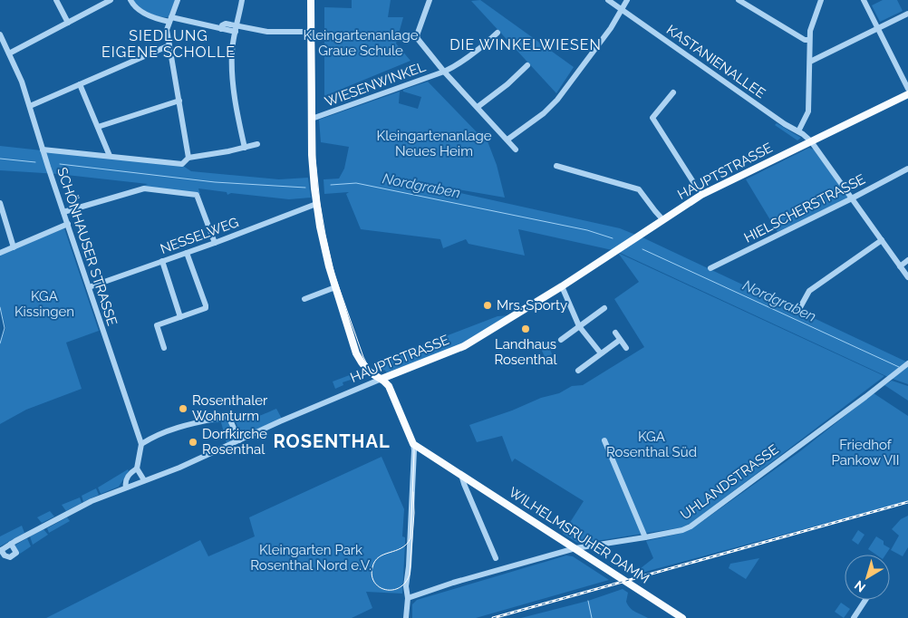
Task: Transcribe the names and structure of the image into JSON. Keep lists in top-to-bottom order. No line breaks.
{"streets":{"main road":["HAUPTSTRASSE","WILHELMSRUHER DAMM"],"street":["KASTANIENALLEE","WIESENWINKEL","HIELSCHERSTRASSE","NESSELWEG","SCHÖNHAUSER STRASSE","UHLANDSTRASSE"]},"crossings":[["KASTANIENALLEE","HAUPTSTRASSE"],["KASTANIENALLEE","HIELSCHERSTRASSE"],["HAUPTSTRASSE","SCHÖNHAUSER STRASSE"],["NESSELWEG","SCHÖNHAUSER STRASSE"],["UHLANDSTRASSE","WILHELMSRUHER DAMM"]],"districts":["SIEDLUNG EIGENE SCHOLLE","DIE WINKELWIESEN","ROSENTHAL"],"water":["Nordgraben"],"parks":["Kleingartenanlage Graue Schule","Kleingartenanlage Neues Heim","KGA Kissingen","KGA Rosenthal Süd","Friedhof Pankow VII","Kleingarten Park Rosenthal Nord e.V."],"places":["Mrs. Sporty","Landhaus Rosenthal","Rosenthaler Wohnturm","Dorfkirche Rosenthal"],"north":"bottom left"}
